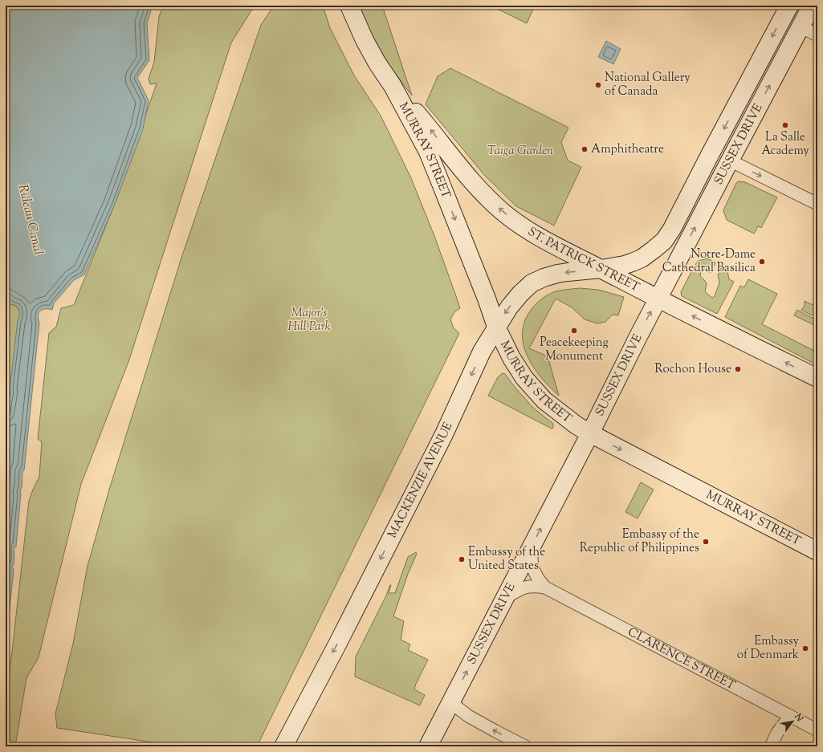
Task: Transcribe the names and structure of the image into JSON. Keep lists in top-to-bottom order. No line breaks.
{"streets":{"main road":["SUSSEX DRIVE","MURRAY STREET","ST. PATRICK STREET","MACKENZIE AVENUE"],"street":["CLARENCE STREET"]},"crossings":[["SUSSEX DRIVE","MURRAY STREET"],["SUSSEX DRIVE","ST. PATRICK STREET"],["SUSSEX DRIVE","MACKENZIE AVENUE"],["SUSSEX DRIVE","CLARENCE STREET"],["MURRAY STREET","ST. PATRICK STREET"],["MURRAY STREET","MACKENZIE AVENUE"],["ST. PATRICK STREET","MACKENZIE AVENUE"]],"one_way":["MURRAY STREET","ST. PATRICK STREET","MACKENZIE AVENUE"],"water":["Rideau Canal"],"parks":["Taiga Garden","Major's Hill Park"],"places":["National Gallery of Canada","La Salle Academy","Amphitheatre","Notre-Dame Cathedral Basilica","Peacekeeping Monument","Rochon House","Embassy of the Republic of Philippines","Embassy of the United States","Embassy of Denmark"],"north":"top right"}
